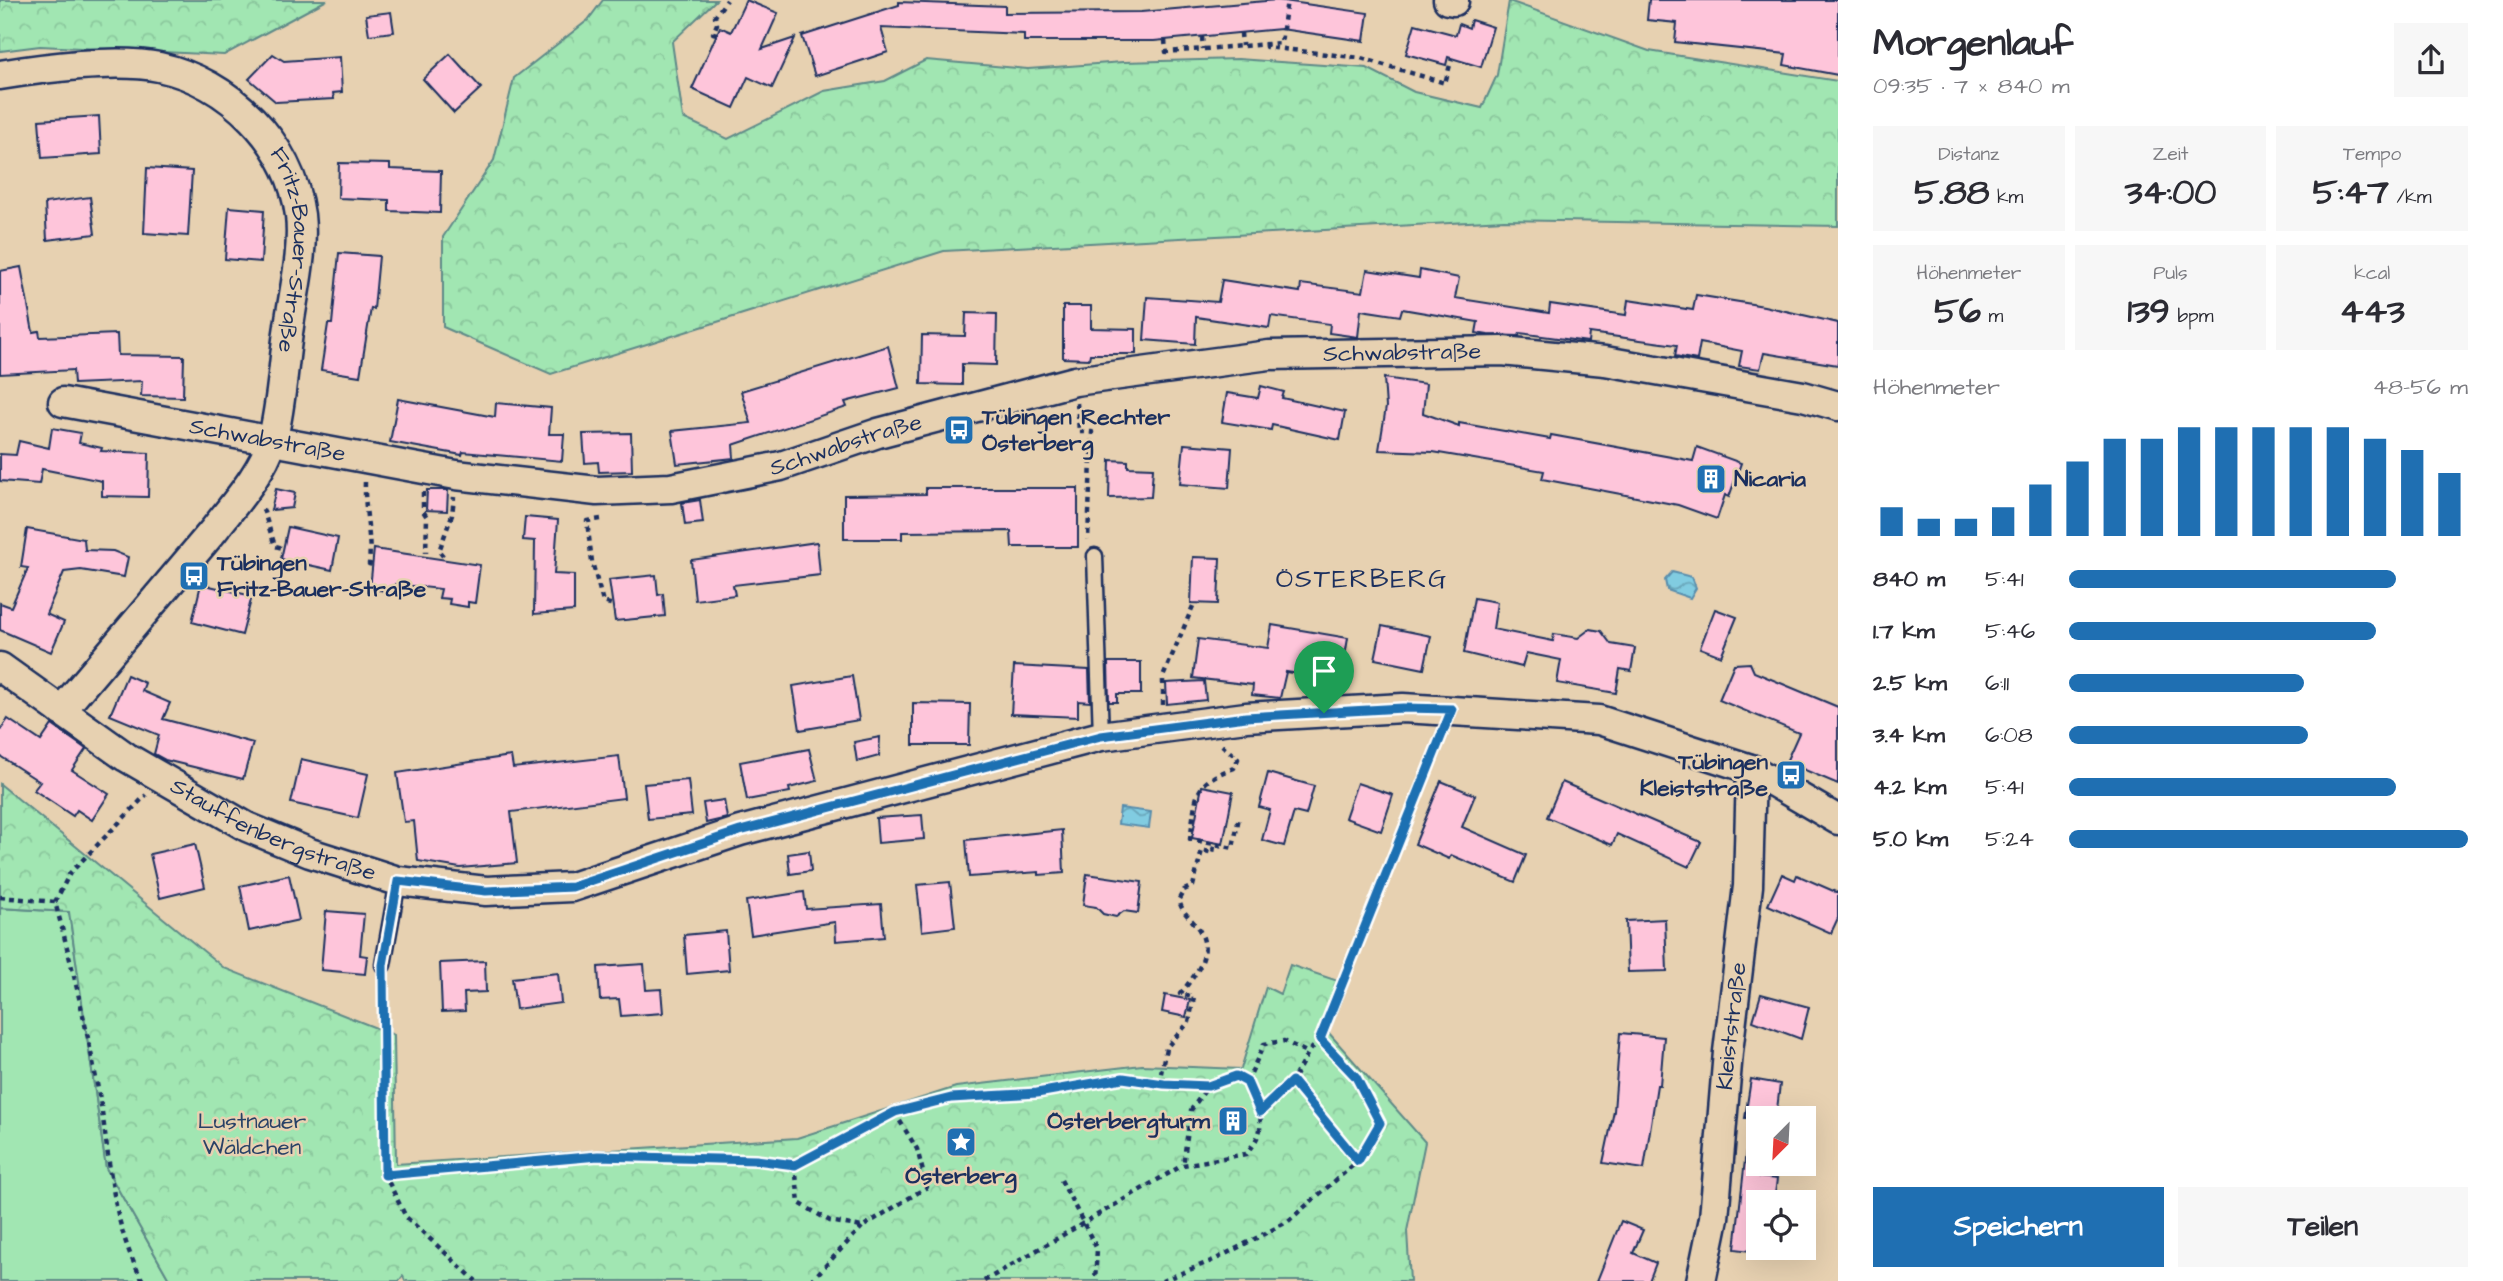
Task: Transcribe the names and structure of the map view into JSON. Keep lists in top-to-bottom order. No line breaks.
{"streets":{"street":["Fritz-Bauer-Straße","Schwabstraße","Stauffenbergstraße","Kleiststraße"]},"crossings":[["Fritz-Bauer-Straße","Schwabstraße"],["Fritz-Bauer-Straße","Stauffenbergstraße"],["Stauffenbergstraße","Kleiststraße"]],"districts":["ÖSTERBERG"],"parks":["Lustnauer Wäldchen"],"places":{"bus stop":["Tübingen Rechter Österberg","Tübingen Fritz-Bauer-Straße","Tübingen Kleiststraße"],"building":["Nicaria","Österbergturm"],"place":["Österberg"]},"north":"bottom left","page":{"heading":["Morgenlauf","09:35 · 7 × 840 m"],"stats":[["Distanz","5.88 km"],["Zeit","34:00"],["Tempo","5:47 /km"],["Höhenmeter","56 m"],["Puls","139 bpm"],["kcal","443"]],"chart":["Höhenmeter","48–56 m"],"list":[{"name":"840 m","note":"5:41"},{"name":"1.7 km","note":"5:46"},{"name":"2.5 km","note":"6:11"},{"name":"3.4 km","note":"6:08"},{"name":"4.2 km","note":"5:41"},{"name":"5.0 km","note":"5:24"}],"buttons":["Speichern","Teilen"]}}
